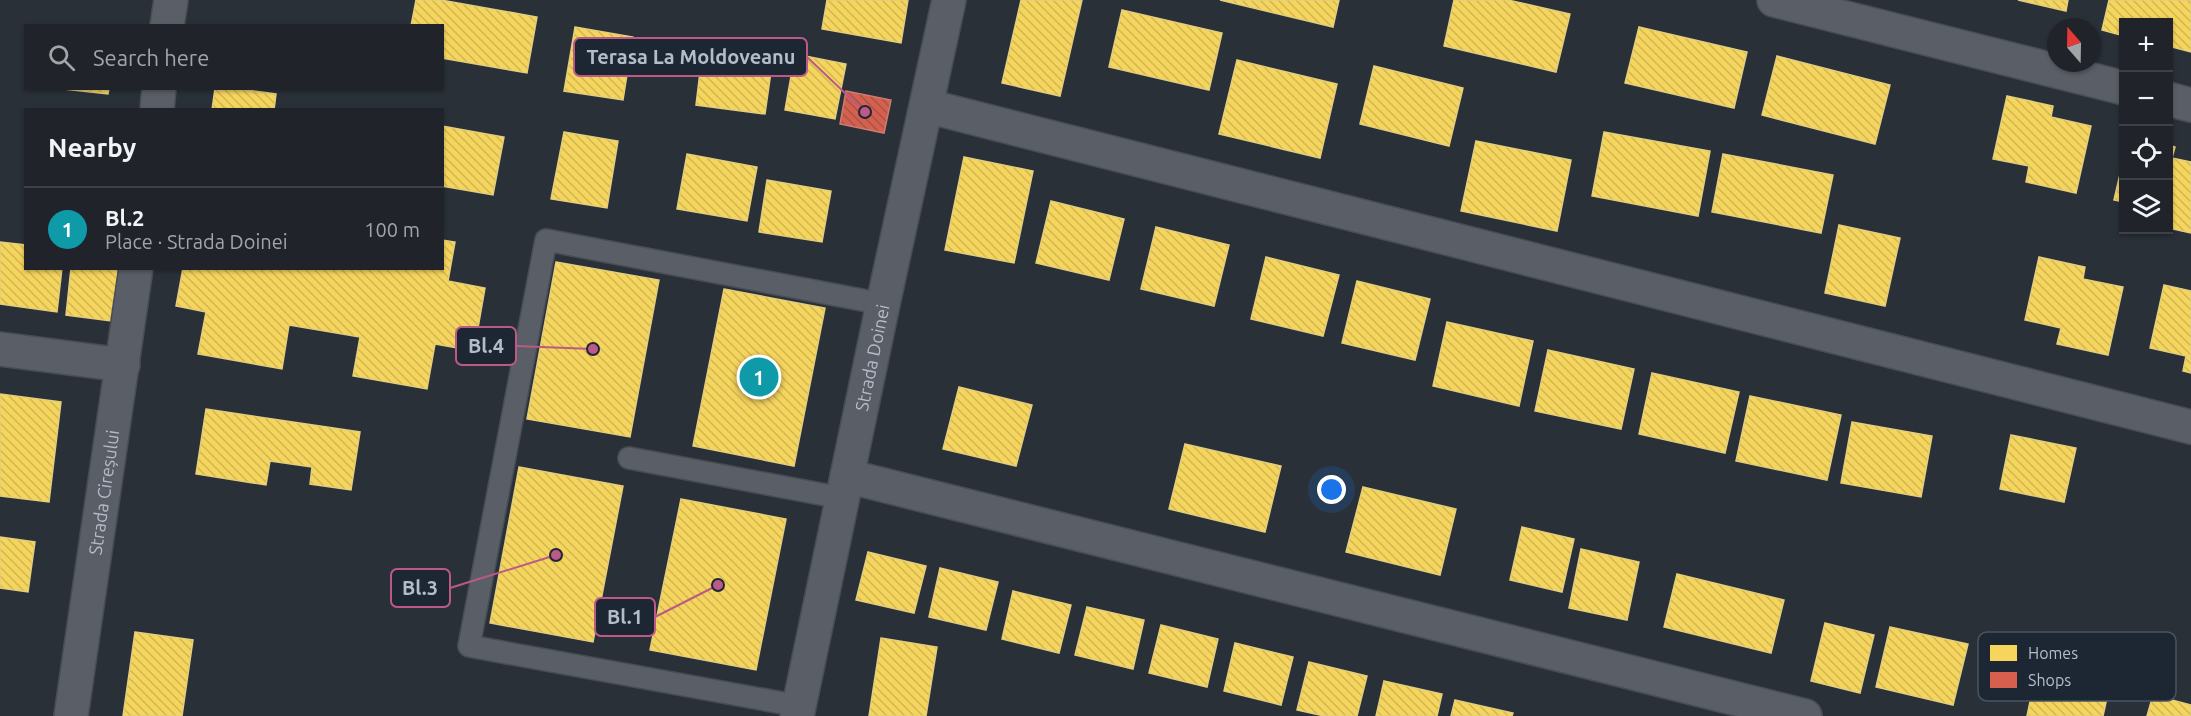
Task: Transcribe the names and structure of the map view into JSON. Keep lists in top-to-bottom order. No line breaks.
{"streets":{"street":["Strada Doinei","Strada Cireșului"]},"places":["Terasa La Moldoveanu","Bl.4","Bl.3","Bl.1"],"legend":["Homes","Shops"],"north":"top","page":{"map_buttons":["+","−"],"search":"Search here","heading":"Nearby","list":[{"mark":"1","name":"Bl.2","note":"Place · Strada Doinei","value":"100 m"}],"pins":"1"}}
